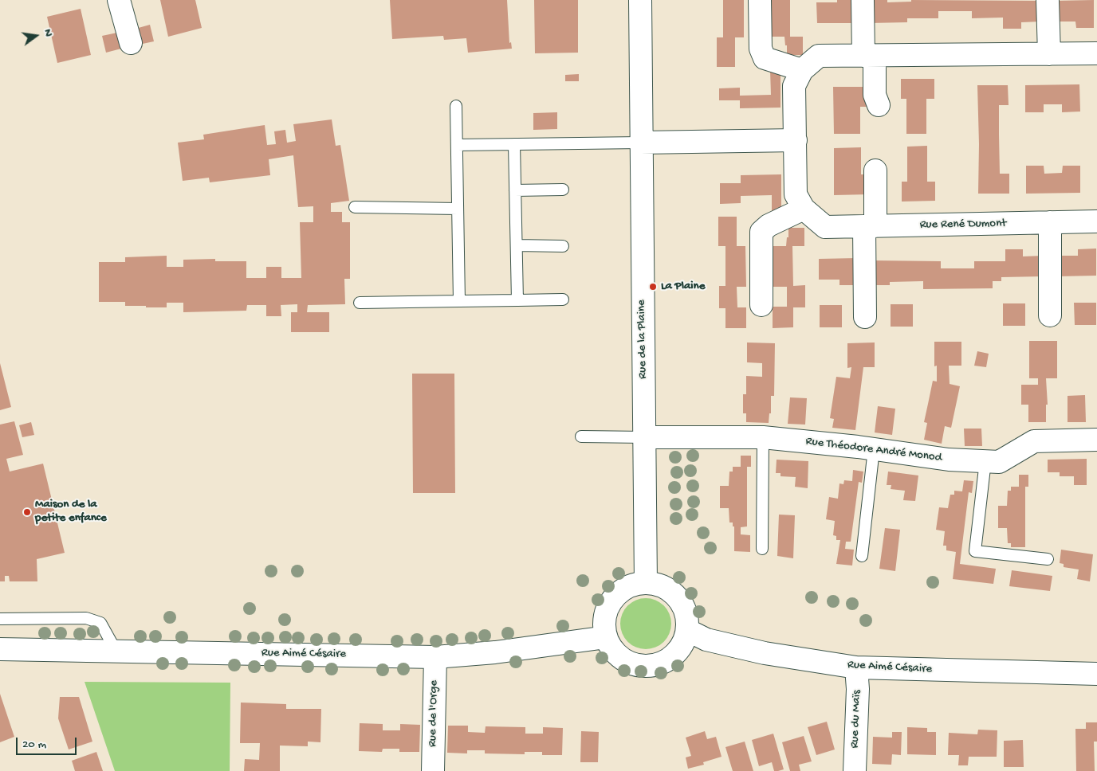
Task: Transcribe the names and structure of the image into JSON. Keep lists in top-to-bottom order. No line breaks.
{"streets":{"street":["Rue René Dumont","Rue de la Plaine","Rue Théodore André Monod","Rue Aimé Césaire","Rue de l'Orge","Rue du Maïs"]},"crossings":[["Rue de la Plaine","Rue Théodore André Monod"],["Rue de la Plaine","Rue Aimé Césaire"],["Rue Aimé Césaire","Rue de l'Orge"],["Rue Aimé Césaire","Rue du Maïs"]],"places":["La Plaine","Maison de la petite enfance"],"scale_bar":"20 m","north":"right"}
